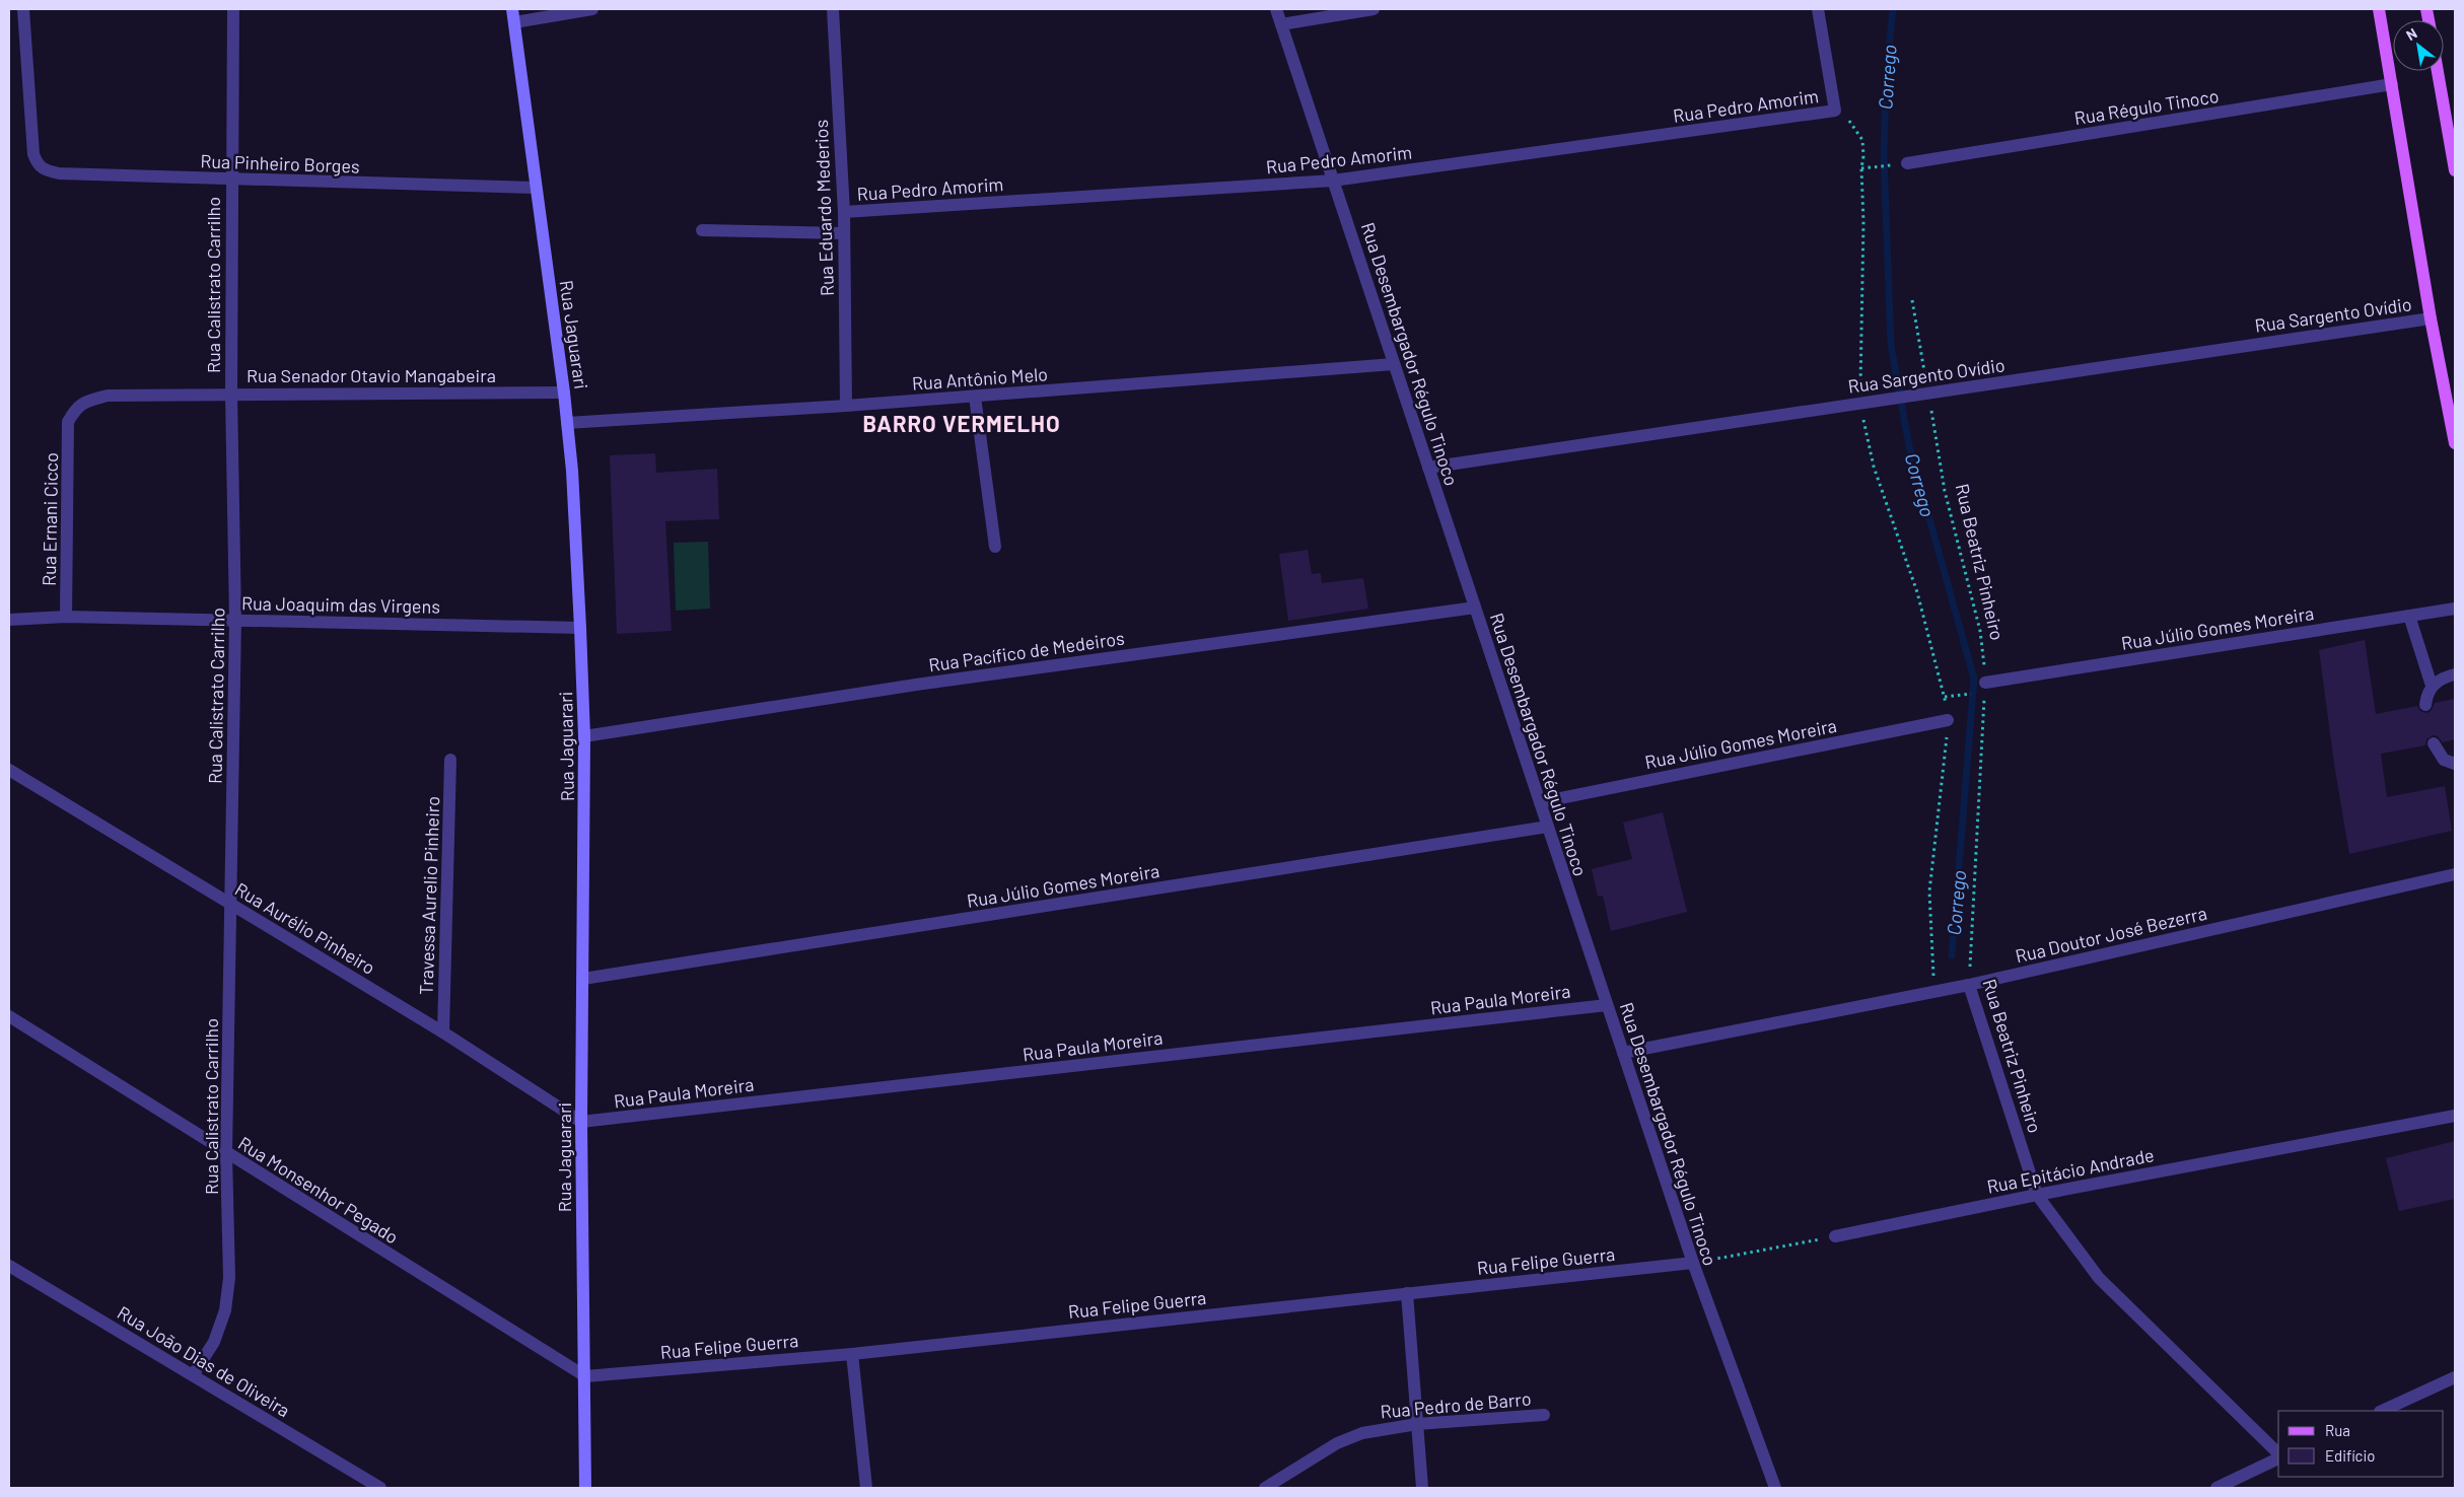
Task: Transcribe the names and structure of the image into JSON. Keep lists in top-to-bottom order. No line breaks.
{"streets":{"main road":["Rua Jaguarari"],"street":["Rua Pedro Amorim","Rua Régulo Tinoco","Rua Pinheiro Borges","Rua Eduardo Mederios","Rua Calistrato Carrilho","Rua Sargento Ovídio","Rua Desembargador Régulo Tinoco","Rua Senador Otavio Mangabeira","Rua Antônio Melo","Rua Ernani Cicco","Rua Beatriz Pinheiro","Rua Joaquim das Virgens","Rua Júlio Gomes Moreira","Rua Pacífico de Medeiros","Travessa Aurelio Pinheiro","Rua Aurélio Pinheiro","Rua Doutor José Bezerra","Rua Paula Moreira","Rua Epitácio Andrade","Rua Monsenhor Pegado","Rua Felipe Guerra","Rua João Dias de Oliveira","Rua Pedro de Barro"]},"crossings":[["Rua Pedro Amorim","Rua Eduardo Mederios"],["Rua Pedro Amorim","Rua Desembargador Régulo Tinoco"],["Rua Pinheiro Borges","Rua Calistrato Carrilho"],["Rua Pinheiro Borges","Rua Jaguarari"],["Rua Eduardo Mederios","Rua Antônio Melo"],["Rua Calistrato Carrilho","Rua Senador Otavio Mangabeira"],["Rua Calistrato Carrilho","Rua Joaquim das Virgens"],["Rua Calistrato Carrilho","Rua Aurélio Pinheiro"],["Rua Calistrato Carrilho","Rua Monsenhor Pegado"],["Rua Calistrato Carrilho","Rua João Dias de Oliveira"],["Rua Sargento Ovídio","Rua Desembargador Régulo Tinoco"],["Rua Sargento Ovídio","Rua Beatriz Pinheiro"],["Rua Jaguarari","Rua Senador Otavio Mangabeira"],["Rua Jaguarari","Rua Antônio Melo"],["Rua Jaguarari","Rua Joaquim das Virgens"],["Rua Jaguarari","Rua Júlio Gomes Moreira"],["Rua Jaguarari","Rua Pacífico de Medeiros"],["Rua Jaguarari","Rua Aurélio Pinheiro"],["Rua Jaguarari","Rua Paula Moreira"],["Rua Jaguarari","Rua Monsenhor Pegado"],["Rua Jaguarari","Rua Felipe Guerra"],["Rua Desembargador Régulo Tinoco","Rua Antônio Melo"],["Rua Desembargador Régulo Tinoco","Rua Júlio Gomes Moreira"],["Rua Desembargador Régulo Tinoco","Rua Pacífico de Medeiros"],["Rua Desembargador Régulo Tinoco","Rua Doutor José Bezerra"],["Rua Desembargador Régulo Tinoco","Rua Paula Moreira"],["Rua Desembargador Régulo Tinoco","Rua Felipe Guerra"],["Rua Senador Otavio Mangabeira","Rua Ernani Cicco"],["Rua Ernani Cicco","Rua Joaquim das Virgens"],["Rua Beatriz Pinheiro","Rua Júlio Gomes Moreira"],["Rua Beatriz Pinheiro","Rua Doutor José Bezerra"],["Rua Beatriz Pinheiro","Rua Epitácio Andrade"],["Travessa Aurelio Pinheiro","Rua Aurélio Pinheiro"],["Rua Aurélio Pinheiro","Rua Paula Moreira"],["Rua Monsenhor Pegado","Rua Felipe Guerra"]],"districts":["BARRO VERMELHO"],"water":["Corrego"],"legend":["Rua","Edifício"],"north":"top left"}
